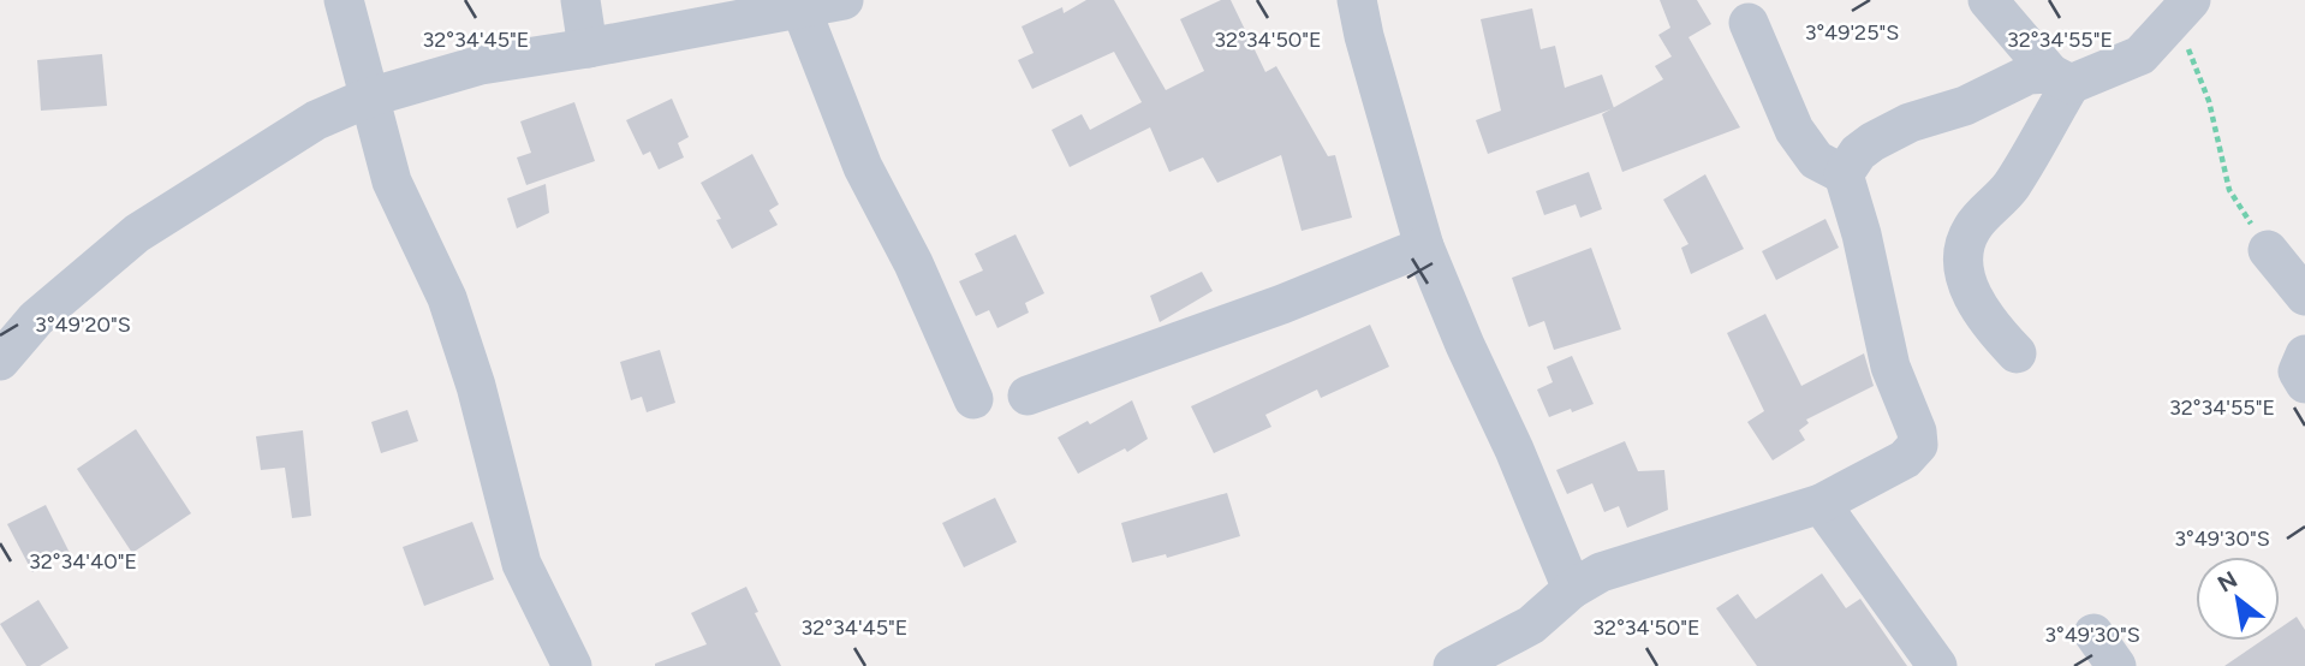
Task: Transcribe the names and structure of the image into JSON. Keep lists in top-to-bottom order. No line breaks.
{"north":"top left","coordinates":["3°49'25\"S","32°34'45\"E","32°34'50\"E","32°34'55\"E","3°49'20\"S","3°49'30\"S","32°34'40\"E"]}
